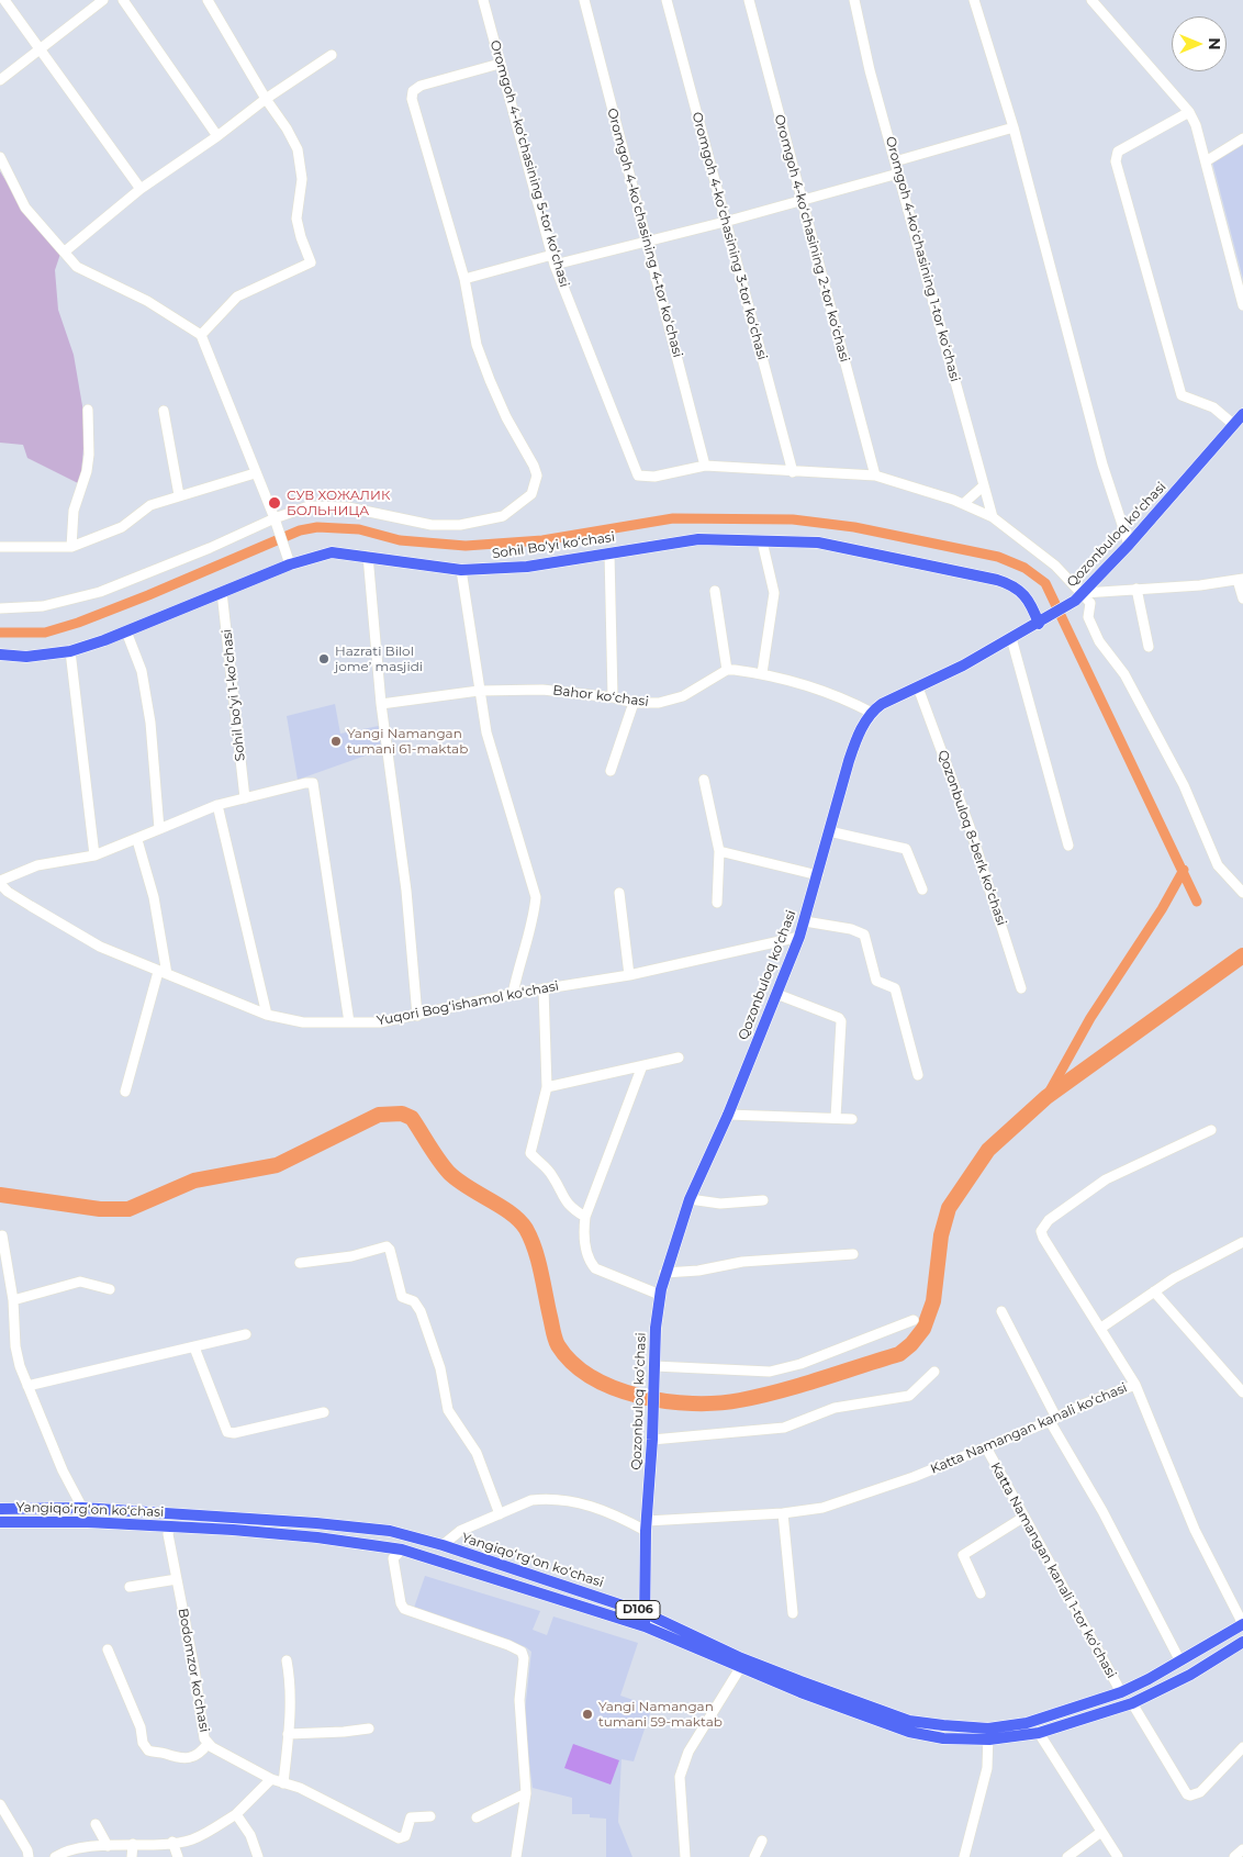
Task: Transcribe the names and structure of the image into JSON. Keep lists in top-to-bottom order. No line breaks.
{"streets":{"main road":["Qozonbuloq koʻchasi","Sohil Boʻyi koʻchasi","Yangiqoʻrgʻon koʻchasi","D106"],"street":["Oromgoh 4-koʻchasining 5-tor koʻchasi","Oromgoh 4-koʻchasining 4-tor koʻchasi","Oromgoh 4-koʻchasining 3-tor koʻchasi","Oromgoh 4-koʻchasining 2-tor koʻchasi","Oromgoh 4-koʻchasining 1-tor koʻchasi","Sohil boʻyi 1-koʻchasi","Bahor koʻchasi","Qozonbuloq 8-berk koʻchasi","Yuqori Bogʻishamol koʻchasi","Katta Namangan kanali koʻchasi","Katta Namangan kanali 1-tor koʻchasi","Bodomzor koʻchasi"]},"crossings":[["Oromgoh 4-koʻchasining 5-tor koʻchasi","Oromgoh 4-koʻchasining 4-tor koʻchasi"],["Qozonbuloq koʻchasi","Sohil Boʻyi koʻchasi"],["Qozonbuloq koʻchasi","Qozonbuloq 8-berk koʻchasi"],["Qozonbuloq koʻchasi","Yuqori Bogʻishamol koʻchasi"],["Qozonbuloq koʻchasi","Katta Namangan kanali koʻchasi"],["Qozonbuloq koʻchasi","Yangiqoʻrgʻon koʻchasi"],["Sohil Boʻyi koʻchasi","Sohil boʻyi 1-koʻchasi"],["Katta Namangan kanali koʻchasi","Katta Namangan kanali 1-tor koʻchasi"],["Yangiqoʻrgʻon koʻchasi","Katta Namangan kanali 1-tor koʻchasi"],["Yangiqoʻrgʻon koʻchasi","Bodomzor koʻchasi"]],"places":["СУВ ХОЖАЛИК БОЛЬНИЦА","Hazrati Bilol jome’ masjidi","Yangi Namangan tumani 61-maktab","Yangi Namangan tumani 59-maktab"],"north":"right"}
